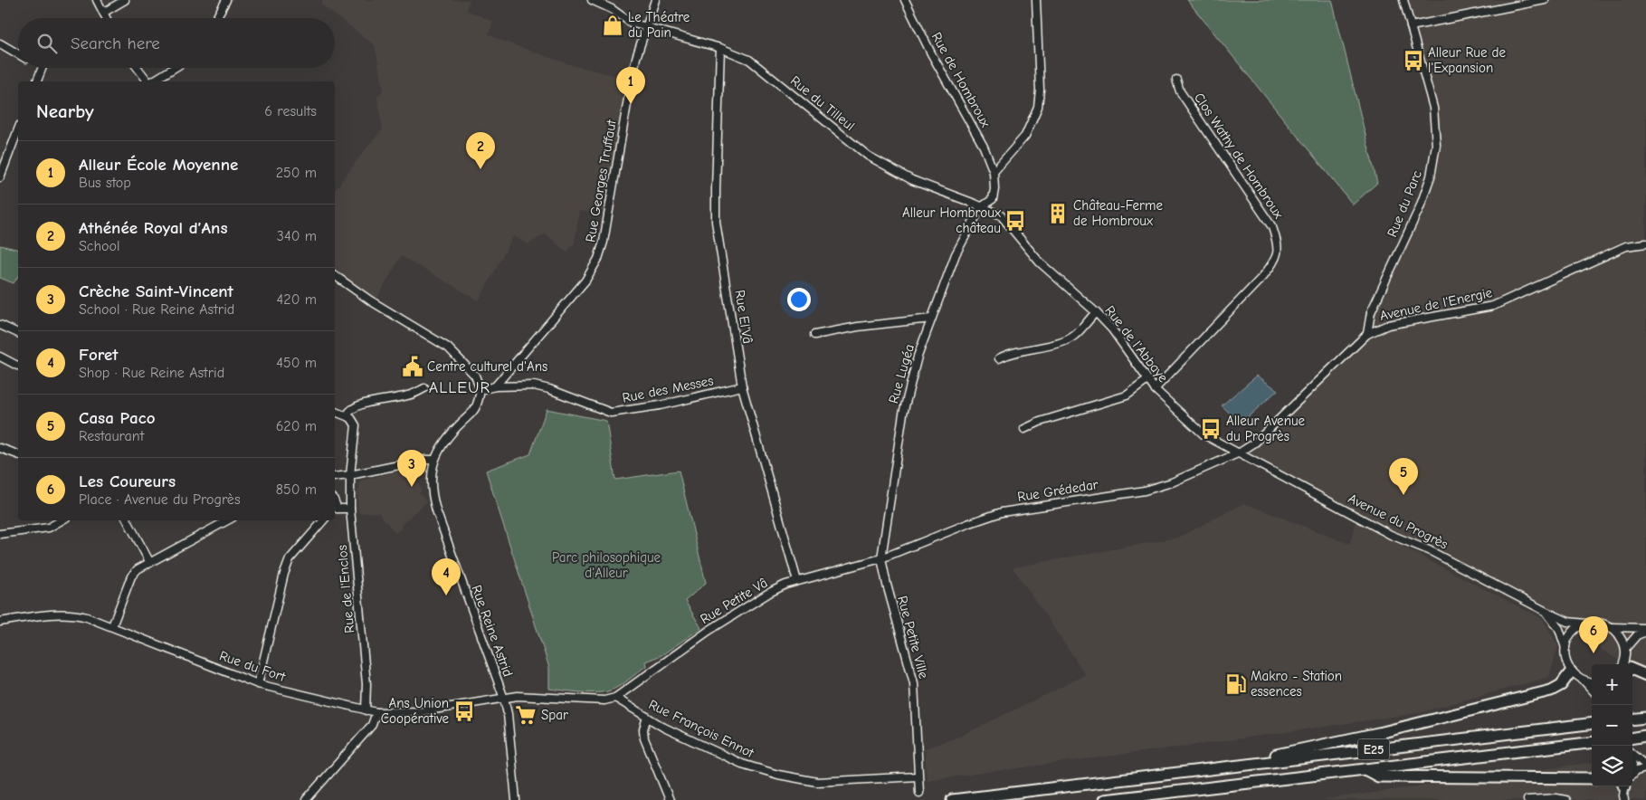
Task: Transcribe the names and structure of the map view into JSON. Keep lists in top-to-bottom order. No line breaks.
{"streets":{"highway":["E25"],"street":["Rue de Hombroux","Rue du Tilleul","Clos Wathy de Hombroux","Rue Georges Truffaut","Rue du Parc","Avenue de l'Energie","Rue El'Vâ","Rue de l'Abbaye","Rue Lugéa","Rue des Messes","Rue Grédedar","Avenue du Progrès","Rue de l'Enclos","Rue Petite Vâ","Rue Reine Astrid","Rue Petite Ville","Rue du Fort","Rue François Ennot"]},"crossings":[["Rue de Hombroux","Rue Lugéa"],["Rue du Tilleul","Rue Georges Truffaut"],["Rue du Tilleul","Rue El'Vâ"],["Rue du Tilleul","Rue de l'Abbaye"],["Rue du Tilleul","Rue Lugéa"],["Clos Wathy de Hombroux","Rue de l'Abbaye"],["Rue Georges Truffaut","Rue des Messes"],["Rue du Parc","Avenue de l'Energie"],["Avenue de l'Energie","Rue de l'Abbaye"],["Avenue de l'Energie","Rue Grédedar"],["Avenue de l'Energie","Avenue du Progrès"],["Rue El'Vâ","Rue des Messes"],["Rue El'Vâ","Rue Petite Vâ"],["Rue de l'Abbaye","Rue Lugéa"],["Rue de l'Abbaye","Rue Grédedar"],["Rue de l'Abbaye","Avenue du Progrès"],["Rue Lugéa","Rue Grédedar"],["Rue Lugéa","Rue Petite Vâ"],["Rue Lugéa","Rue Petite Ville"],["Rue Grédedar","Avenue du Progrès"],["Rue Grédedar","Rue Petite Vâ"],["Rue Grédedar","Rue Petite Ville"],["Rue de l'Enclos","Rue du Fort"],["Rue Petite Vâ","Rue Petite Ville"],["Rue Petite Vâ","Rue François Ennot"],["Rue Reine Astrid","Rue du Fort"],["Rue Petite Ville","Rue François Ennot"]],"districts":["ALLEUR"],"parks":["Parc philosophique d'Alleur"],"places":{"shop":["Le Théatre du Pain"],"bus stop":["Alleur Rue de l'Expansion","Alleur Hombroux château","Alleur Avenue du Progrès","Ans Union Coopérative"],"building":["Château-Ferme de Hombroux"],"public building":["Centre culturel d'Ans"],"fuel station":["Makro - Station essences"],"supermarket":["Spar"]},"page":{"search":"Search here","pins":["1","2","3","5","4","6"],"heading":["Nearby","6 results"],"list":[{"mark":"1","name":"Alleur École Moyenne","note":"Bus stop","value":"250 m"},{"mark":"2","name":"Athénée Royal d’Ans","note":"School","value":"340 m"},{"mark":"3","name":"Crèche Saint-Vincent","note":"School · Rue Reine Astrid","value":"420 m"},{"mark":"4","name":"Foret","note":"Shop · Rue Reine Astrid","value":"450 m"},{"mark":"5","name":"Casa Paco","note":"Restaurant","value":"620 m"},{"mark":"6","name":"Les Coureurs","note":"Place · Avenue du Progrès","value":"850 m"}],"map_buttons":["+","−"]}}
